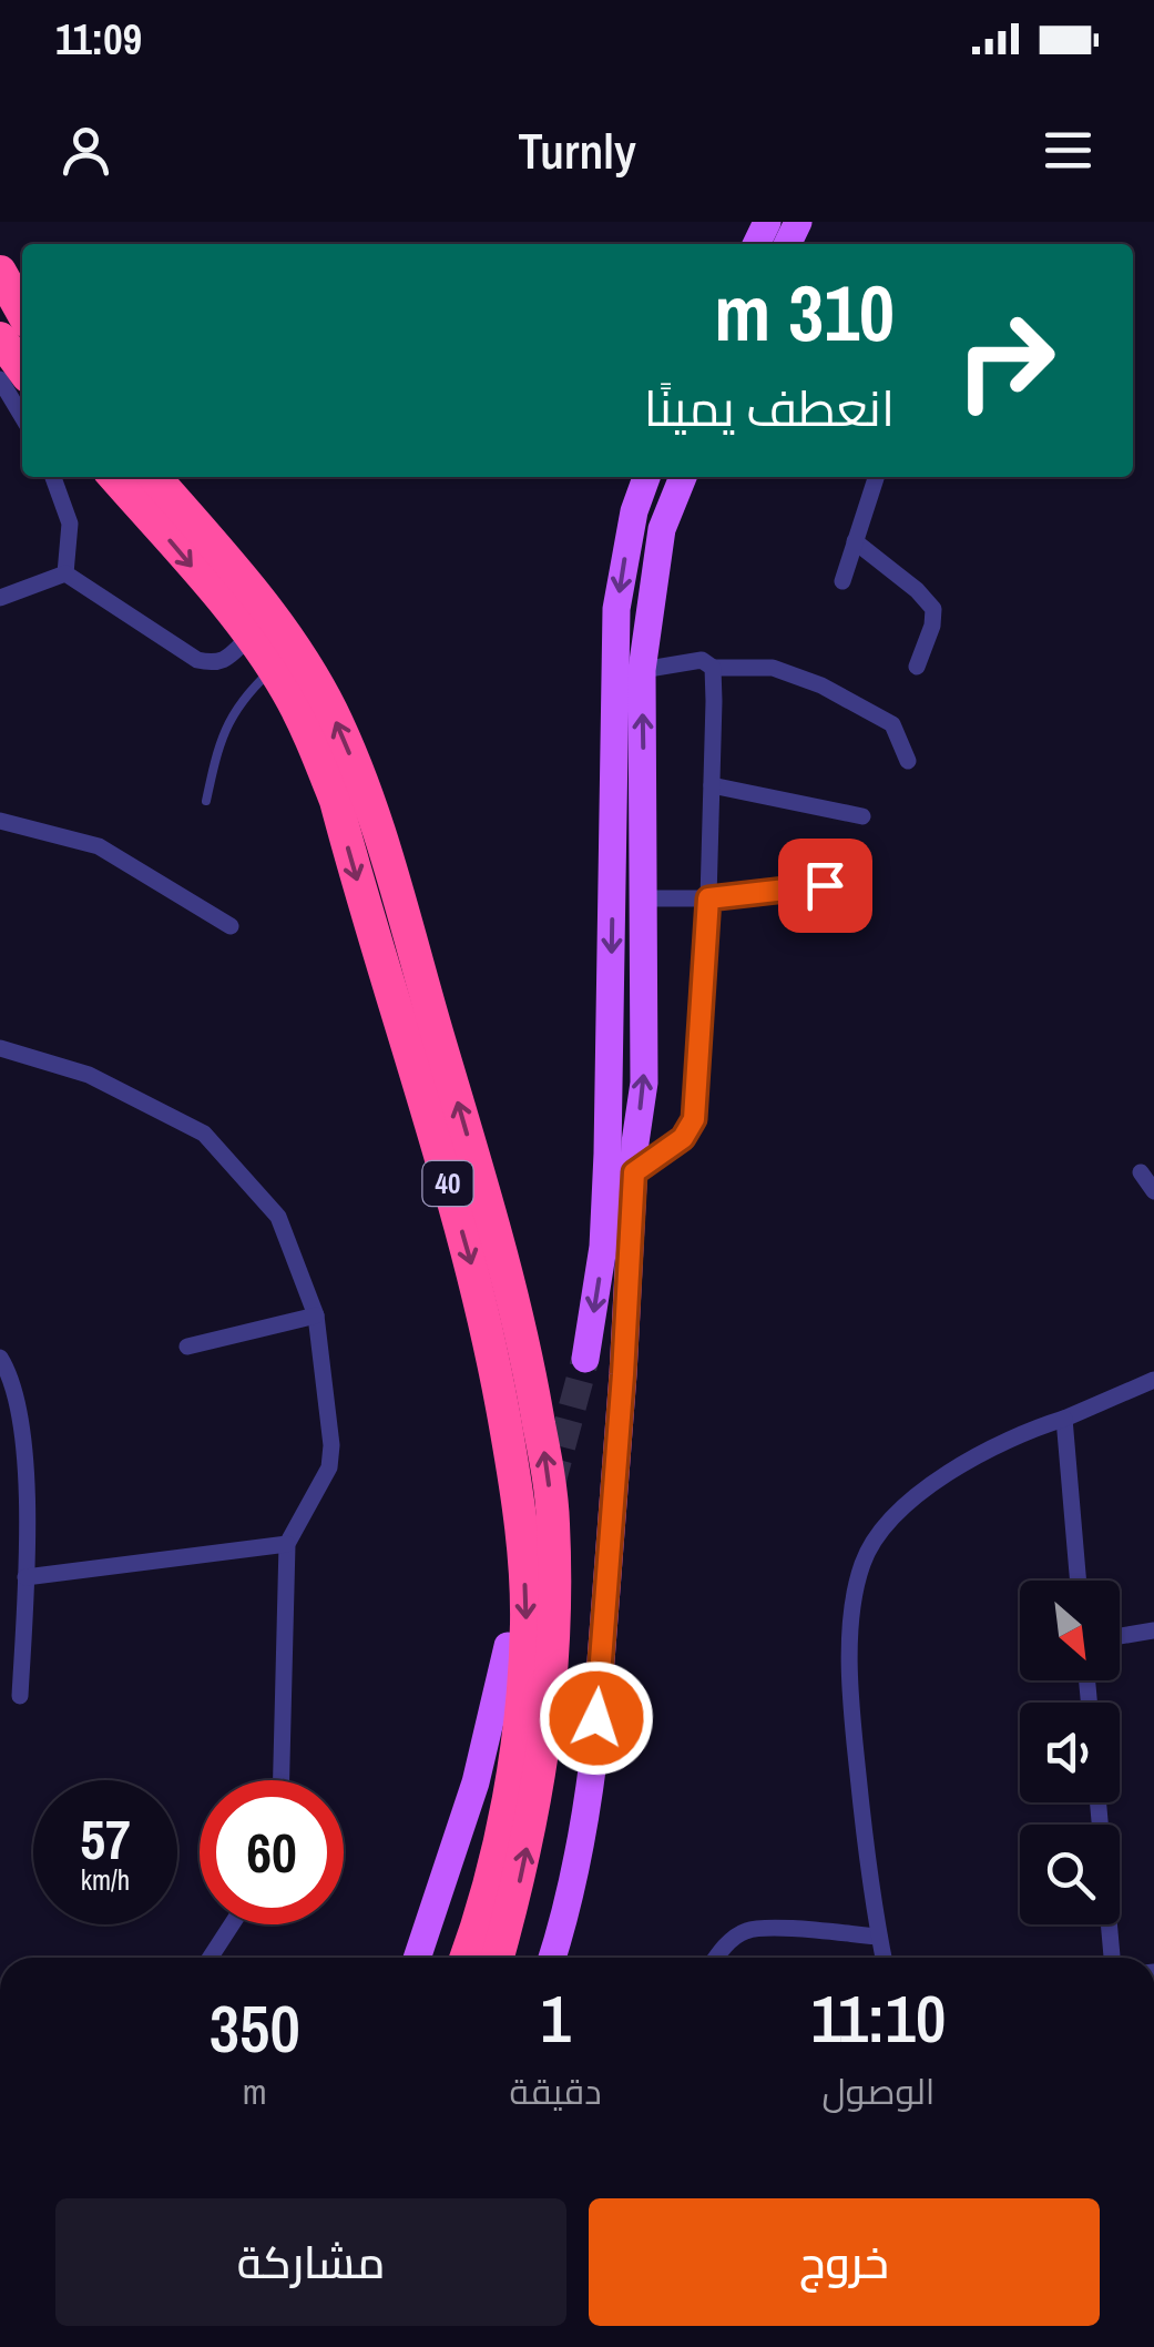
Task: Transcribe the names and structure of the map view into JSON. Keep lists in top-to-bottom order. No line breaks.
{"streets":{"highway":["40"]},"north":"bottom right","page":{"status":"11:09","header":"Turnly","turn":["310 m","انعطف يمينًا"],"speed":"57 km/h","limit":"60","eta":["11:10","الوصول","1","دقيقة","350","m"],"buttons":["خروج","مشاركة"]}}
